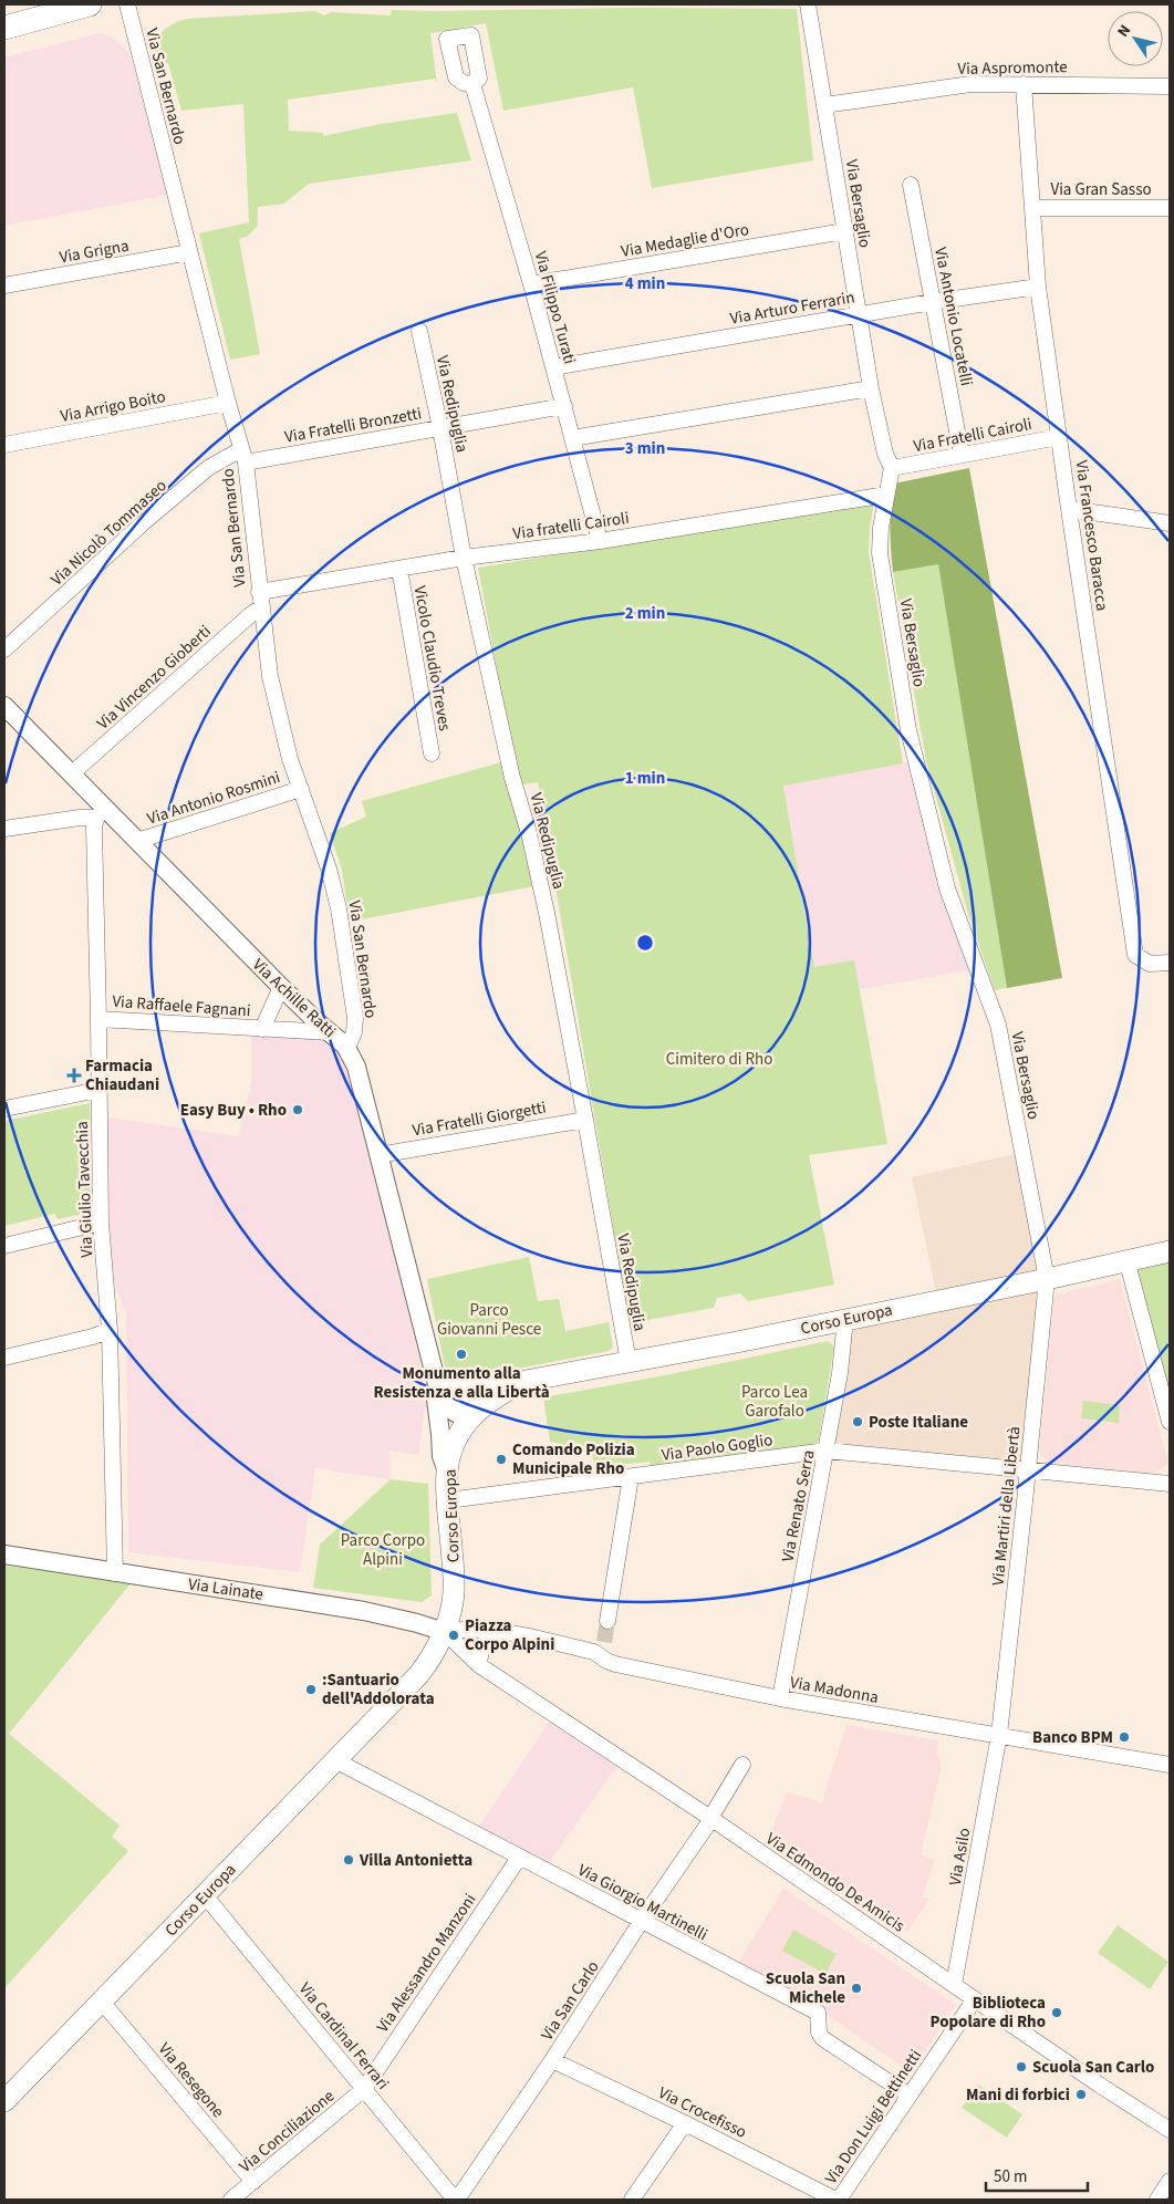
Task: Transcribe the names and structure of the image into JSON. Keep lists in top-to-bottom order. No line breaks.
{"streets":{"main road":["Corso Europa"],"street":["Via Aspromonte","Via San Bernardo","Via Gran Sasso","Via Bersaglio","Via Medaglie d'Oro","Via Grigna","Via Filippo Turati","Via Arturo Ferrarin","Via Antonio Locatelli","Via Redipuglia","Via Arrigo Boito","Via Fratelli Bronzetti","Via Fratelli Cairoli","Via fratelli Cairoli","Via Nicolò Tommaseo","Via Francesco Baracca","Vicolo Claudio Treves","Via Vincenzo Gioberti","Via Antonio Rosmini","Via Achille Ratti","Via Raffaele Fagnani","Via Fratelli Giorgetti","Via Giulio Tavecchia","Via Paolo Goglio","Via Renato Serra","Via Martiri della Libertà","Via Lainate","Via Madonna","Via Asilo","Via Edmondo De Amicis","Via Giorgio Martinelli","Via Alessandro Manzoni","Via San Carlo","Via Cardinal Ferrari","Via Resegone","Via Crocefisso","Via Don Luigi Bettinetti","Via Conciliazione"]},"crossings":[["Via Aspromonte","Via Bersaglio"],["Via Aspromonte","Via Francesco Baracca"],["Via San Bernardo","Via Grigna"],["Via San Bernardo","Via Arrigo Boito"],["Via San Bernardo","Via Fratelli Bronzetti"],["Via San Bernardo","Via fratelli Cairoli"],["Via San Bernardo","Via Nicolò Tommaseo"],["Via San Bernardo","Via Vincenzo Gioberti"],["Via San Bernardo","Via Antonio Rosmini"],["Via San Bernardo","Via Achille Ratti"],["Via Gran Sasso","Via Francesco Baracca"],["Via Bersaglio","Via Medaglie d'Oro"],["Via Bersaglio","Via Arturo Ferrarin"],["Via Bersaglio","Via Fratelli Cairoli"],["Via Bersaglio","Via fratelli Cairoli"],["Via Bersaglio","Corso Europa"],["Via Bersaglio","Via Martiri della Libertà"],["Via Medaglie d'Oro","Via Filippo Turati"],["Via Filippo Turati","Via Arturo Ferrarin"],["Via Filippo Turati","Via Fratelli Bronzetti"],["Via Filippo Turati","Via fratelli Cairoli"],["Via Arturo Ferrarin","Via Antonio Locatelli"],["Via Arturo Ferrarin","Via Francesco Baracca"],["Via Antonio Locatelli","Via Fratelli Cairoli"],["Via Redipuglia","Via Fratelli Bronzetti"],["Via Redipuglia","Via fratelli Cairoli"],["Via Redipuglia","Via Fratelli Giorgetti"],["Via Redipuglia","Corso Europa"],["Via Fratelli Bronzetti","Via Nicolò Tommaseo"],["Via Fratelli Cairoli","Via Francesco Baracca"],["Via fratelli Cairoli","Vicolo Claudio Treves"],["Via Vincenzo Gioberti","Via Achille Ratti"],["Via Antonio Rosmini","Via Achille Ratti"],["Via Achille Ratti","Via Raffaele Fagnani"],["Via Achille Ratti","Via Fratelli Giorgetti"],["Via Achille Ratti","Via Giulio Tavecchia"],["Via Achille Ratti","Corso Europa"],["Via Raffaele Fagnani","Via Giulio Tavecchia"],["Via Giulio Tavecchia","Via Lainate"],["Corso Europa","Via Paolo Goglio"],["Corso Europa","Via Renato Serra"],["Corso Europa","Via Martiri della Libertà"],["Corso Europa","Via Lainate"],["Corso Europa","Via Giorgio Martinelli"],["Corso Europa","Via Cardinal Ferrari"],["Corso Europa","Via Resegone"],["Via Paolo Goglio","Via Renato Serra"],["Via Paolo Goglio","Via Martiri della Libertà"],["Via Renato Serra","Via Madonna"],["Via Martiri della Libertà","Via Madonna"],["Via Martiri della Libertà","Via Asilo"],["Via Madonna","Via Asilo"],["Via Asilo","Via Edmondo De Amicis"],["Via Edmondo De Amicis","Via San Carlo"],["Via Edmondo De Amicis","Via Don Luigi Bettinetti"],["Via Giorgio Martinelli","Via Alessandro Manzoni"],["Via Giorgio Martinelli","Via San Carlo"],["Via Giorgio Martinelli","Via Don Luigi Bettinetti"],["Via Alessandro Manzoni","Via Cardinal Ferrari"],["Via Alessandro Manzoni","Via Conciliazione"],["Via San Carlo","Via Cardinal Ferrari"],["Via San Carlo","Via Crocefisso"],["Via Cardinal Ferrari","Via Conciliazione"],["Via Resegone","Via Conciliazione"],["Via Crocefisso","Via Don Luigi Bettinetti"]],"parks":["Cimitero di Rho","Parco Giovanni Pesce","Parco Lea Garofalo","Parco Corpo Alpini"],"places":{"health":["Farmacia Chiaudani"],"other":["Easy Buy • Rho","Monumento alla Resistenza e alla Libertà","Poste Italiane","Comando Polizia Municipale Rho","Piazza Corpo Alpini",":Santuario dell'Addolorata","Banco BPM","Villa Antonietta","Scuola San Michele","Biblioteca Popolare di Rho","Scuola San Carlo","Mani di forbici"]},"scale_bar":"50 m","north":"top left","rings":["4 min","3 min","2 min","1 min"]}
